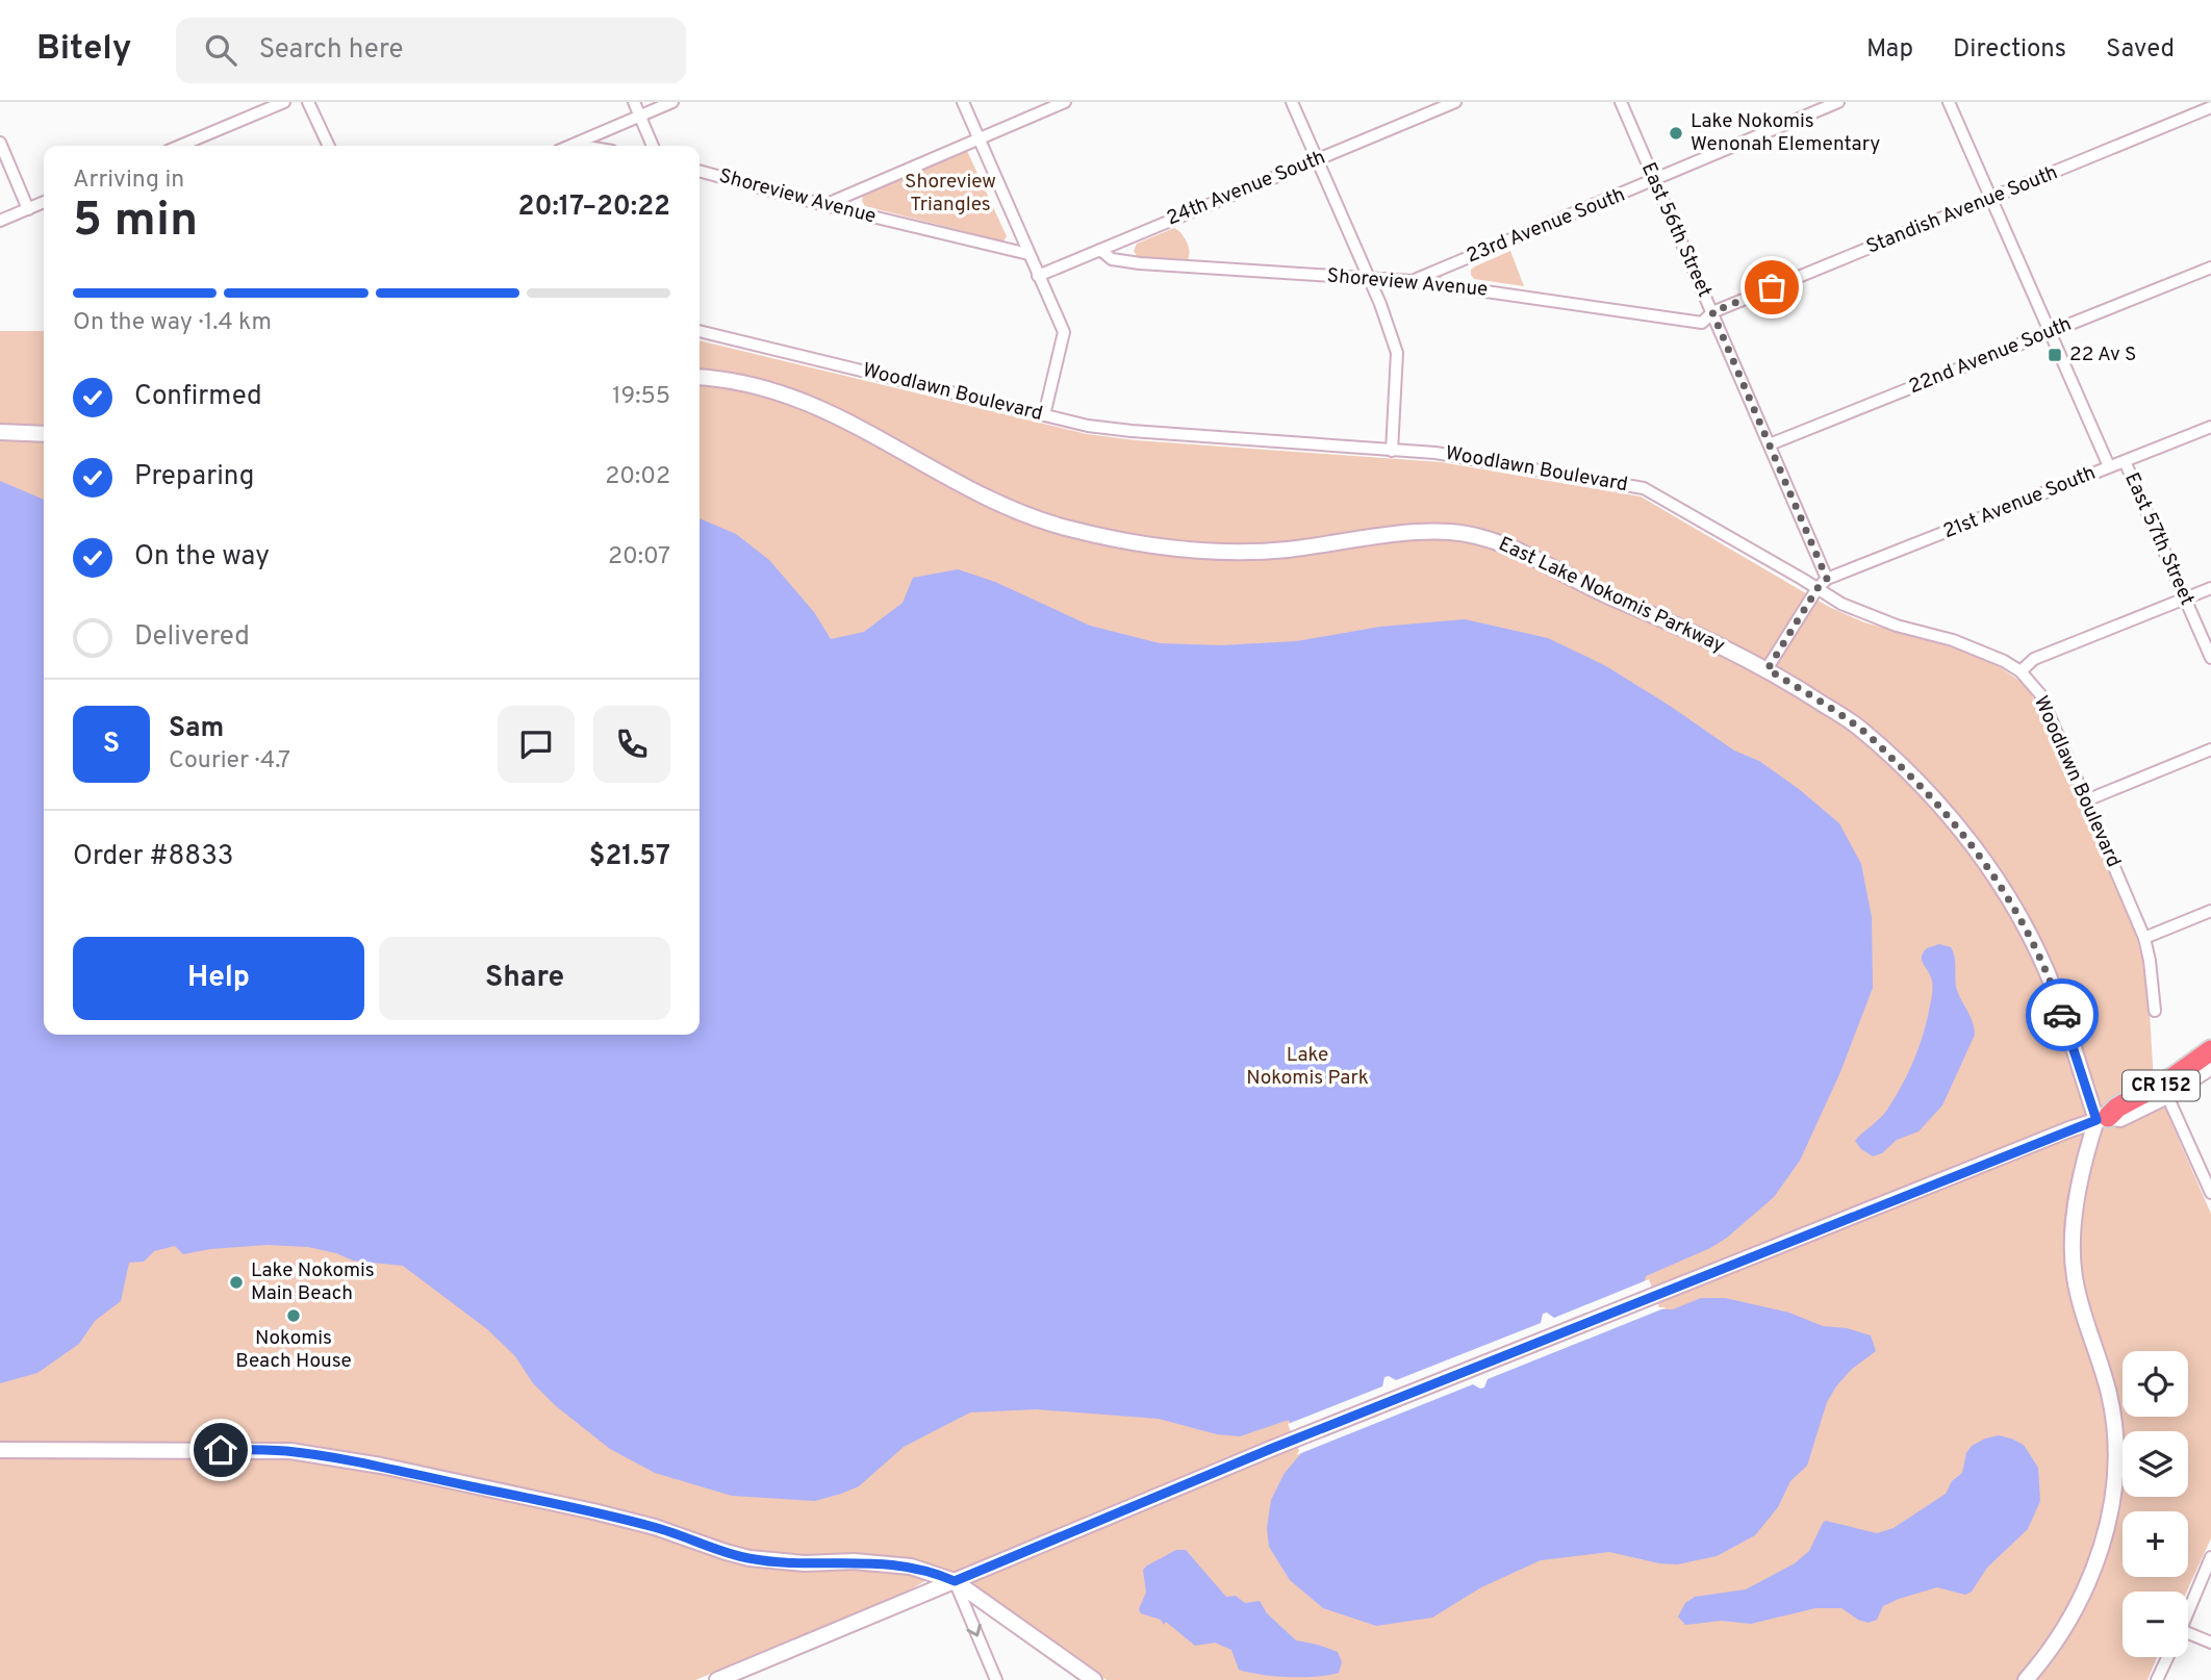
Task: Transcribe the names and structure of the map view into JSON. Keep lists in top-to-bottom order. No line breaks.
{"streets":{"highway":["CR 152"],"street":["24th Avenue South","Shoreview Avenue","Standish Avenue South","23rd Avenue South","East 56th Street","22nd Avenue South","Woodlawn Boulevard","21st Avenue South","East 57th Street","East Lake Nokomis Parkway"]},"crossings":[["24th Avenue South","Shoreview Avenue"],["Shoreview Avenue","Standish Avenue South"],["Shoreview Avenue","23rd Avenue South"],["Shoreview Avenue","East 56th Street"],["Standish Avenue South","East 56th Street"],["Standish Avenue South","East 57th Street"],["23rd Avenue South","East 56th Street"],["East 56th Street","22nd Avenue South"],["East 56th Street","21st Avenue South"],["22nd Avenue South","East 57th Street"],["21st Avenue South","East 57th Street"],["East Lake Nokomis Parkway","CR 152"]],"parks":["Shoreview Triangles","Lake Nokomis Park"],"places":{"other":["Lake Nokomis Wenonah Elementary","Lake Nokomis Main Beach","Nokomis Beach House"],"transit":["22 Av S"]},"page":{"header":"Bitely","search":"Search here","nav":["Map","Directions","Saved"],"heading":["5 min","Arriving in","20:17–20:22"],"panel":["Sam","Courier · 4.7","Order #8833","$21.57"],"bar":"On the way · 1.4 km","list":[["Confirmed","19:55"],["Preparing","20:02"],["On the way","20:07"],"Delivered"],"round":"S","buttons":["Help","Share"],"map_buttons":["+","−"]}}
